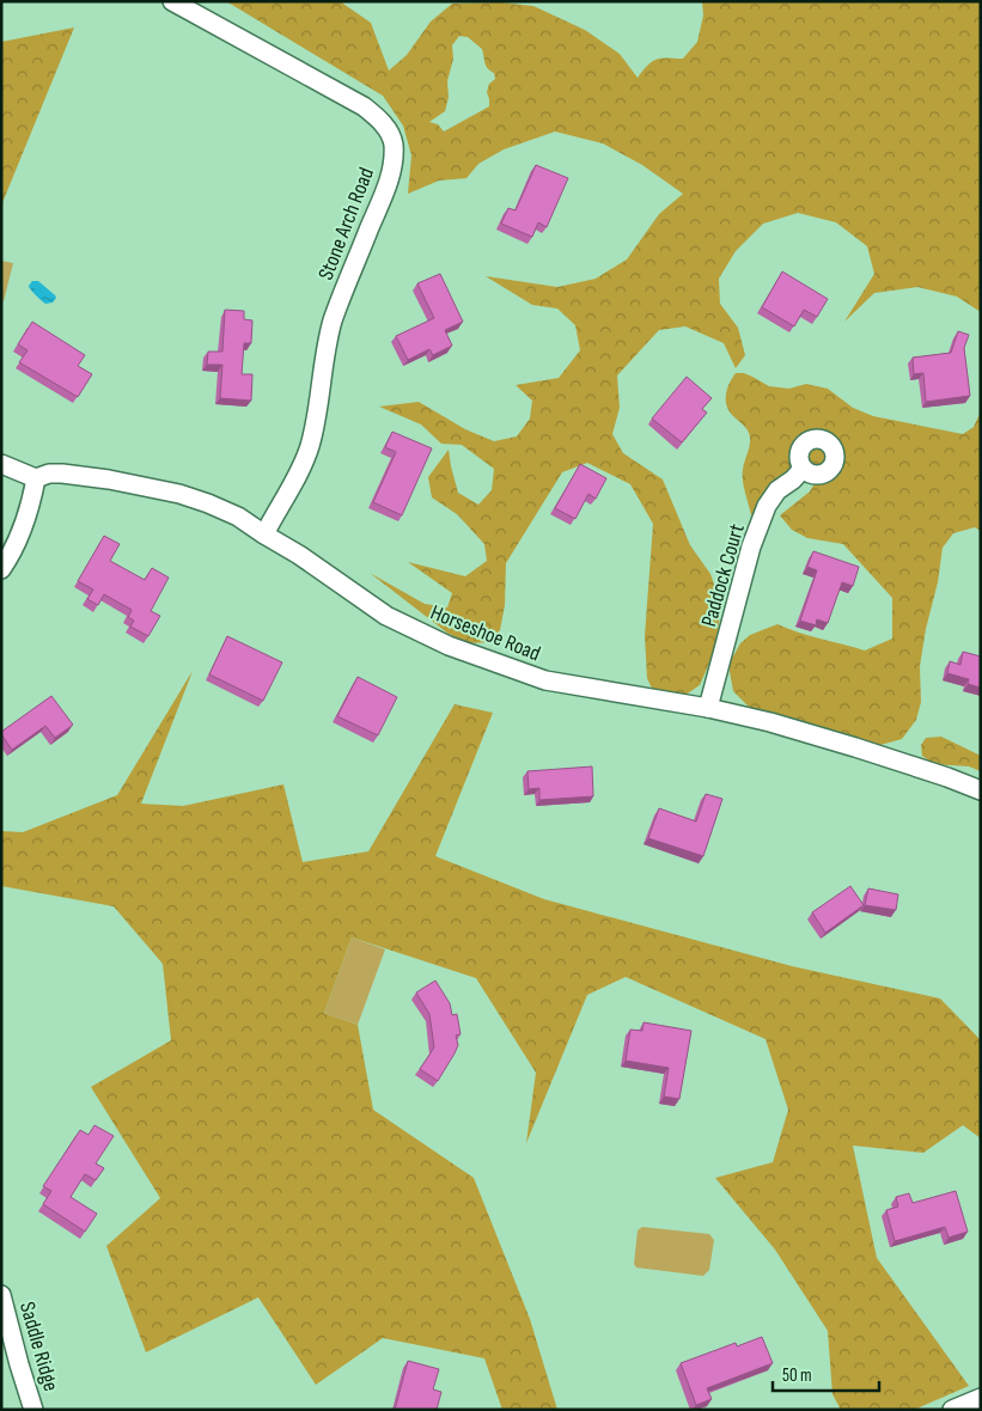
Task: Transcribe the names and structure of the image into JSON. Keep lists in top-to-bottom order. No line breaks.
{"streets":{"street":["Stone Arch Road","Paddock Court","Horseshoe Road","Saddle Ridge"]},"crossings":[["Stone Arch Road","Horseshoe Road"],["Paddock Court","Horseshoe Road"]],"scale_bar":"50 m"}
